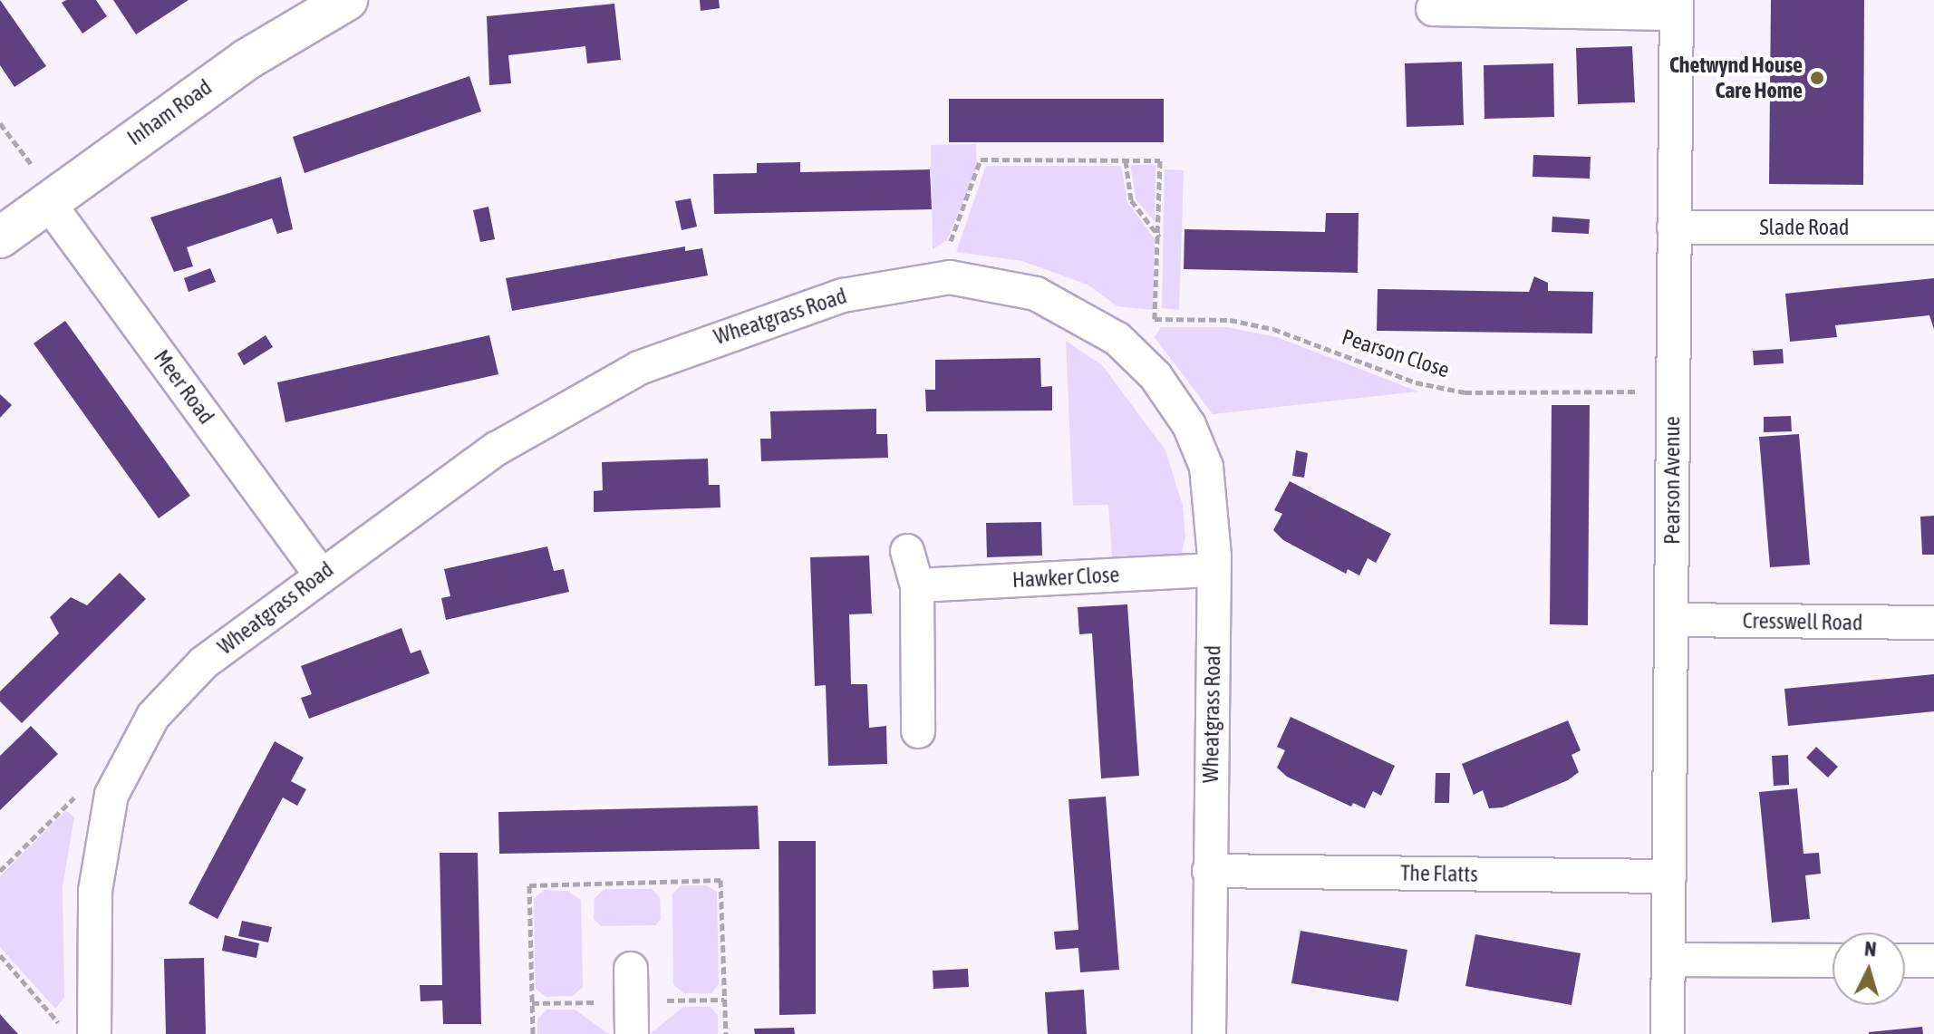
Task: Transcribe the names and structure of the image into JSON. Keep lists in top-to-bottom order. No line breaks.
{"streets":{"street":["Inham Road","Slade Road","Wheatgrass Road","Meer Road","Pearson Avenue","Hawker Close","Cresswell Road","The Flatts"],"path":["Pearson Close"]},"crossings":[["Inham Road","Meer Road"],["Slade Road","Pearson Avenue"],["Wheatgrass Road","Meer Road"],["Wheatgrass Road","Hawker Close"],["Wheatgrass Road","The Flatts"],["Pearson Close","Pearson Avenue"],["Pearson Avenue","Cresswell Road"],["Pearson Avenue","The Flatts"]],"places":["Chetwynd House Care Home"],"north":"top"}
